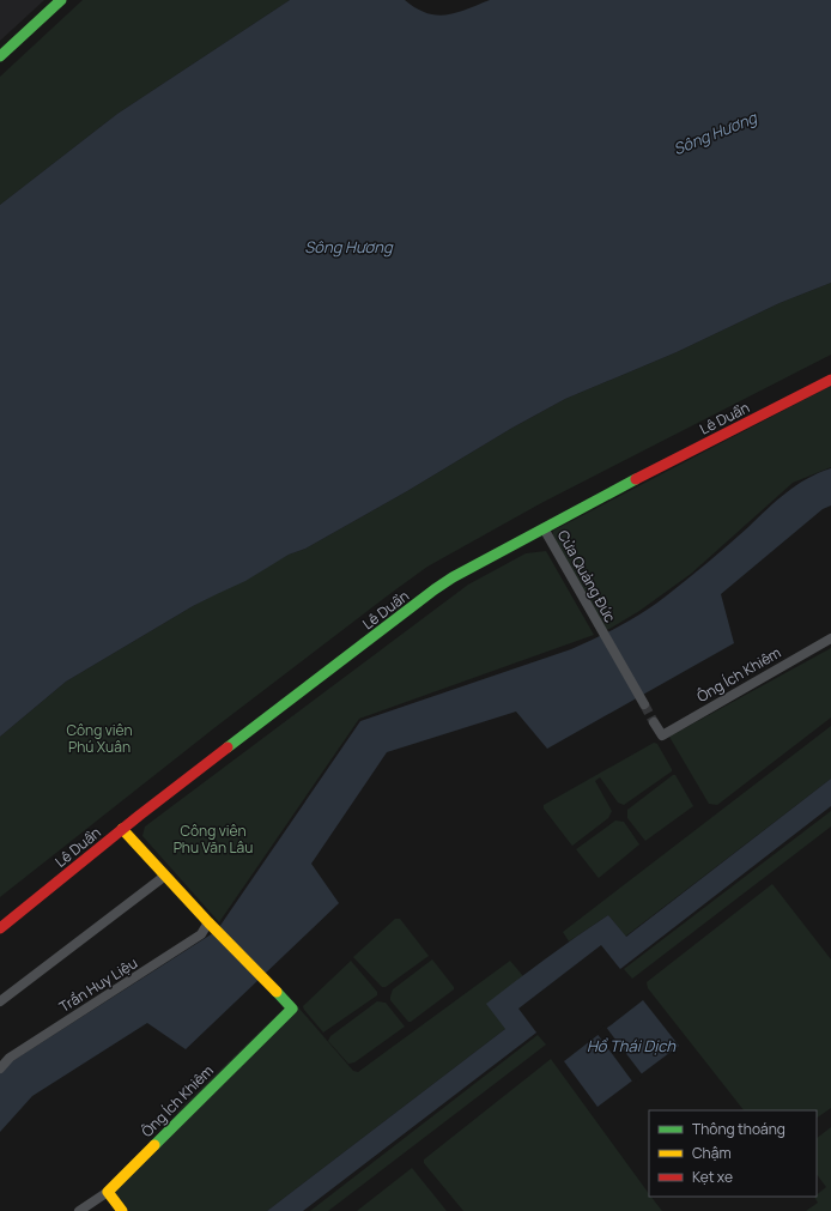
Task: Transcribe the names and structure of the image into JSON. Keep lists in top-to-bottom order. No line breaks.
{"streets":{"main road":["Lê Duẩn","Ông Ích Khiêm"],"street":["Cửa Quảng Đức","Trần Huy Liệu"]},"crossings":[["Lê Duẩn","Cửa Quảng Đức"],["Ông Ích Khiêm","Trần Huy Liệu"]],"water":["Sông Hương","Hồ Thái Dịch"],"parks":["Công viên Phú Xuân","Công viên Phu Văn Lâu"],"legend":["Thông thoáng","Chậm","Kẹt xe"]}
